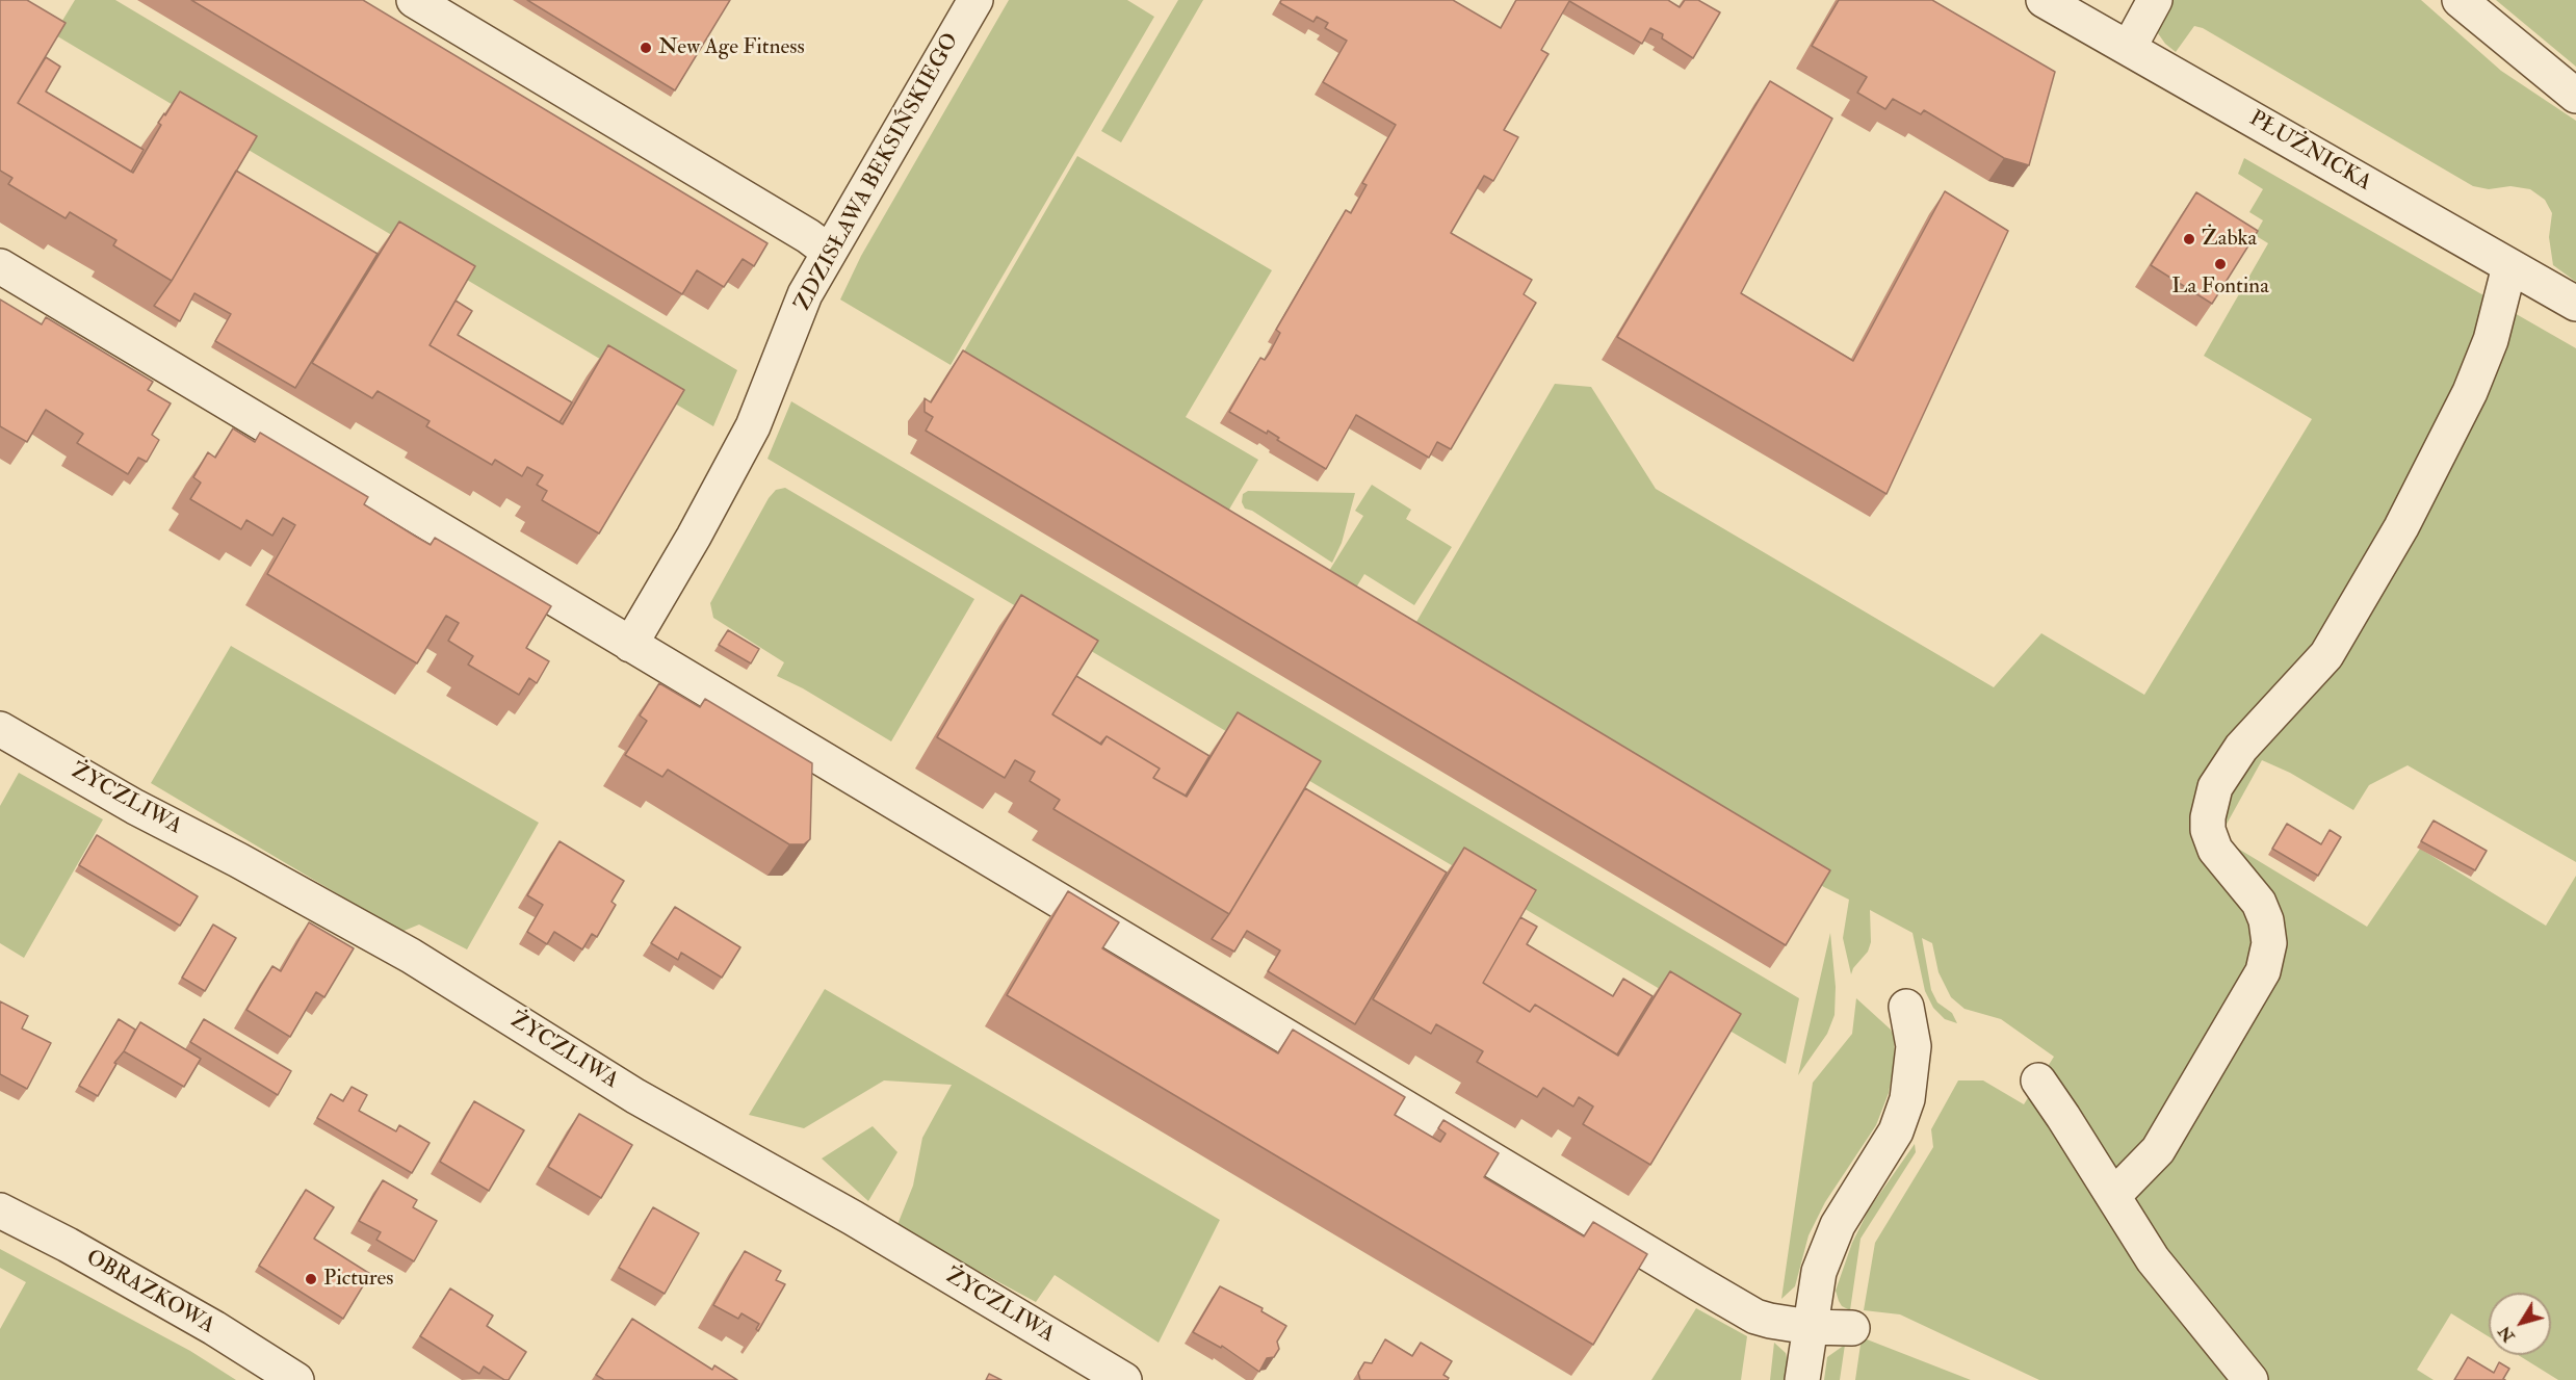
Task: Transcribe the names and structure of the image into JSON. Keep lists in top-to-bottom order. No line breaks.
{"streets":{"street":["PŁUŻNICKA","ZDZISŁAWA BEKSIŃSKIEGO","ŻYCZLIWA","OBRAZKOWA"]},"places":["New Age Fitness","Żabka","La Fontina","Pictures"],"north":"bottom left"}
